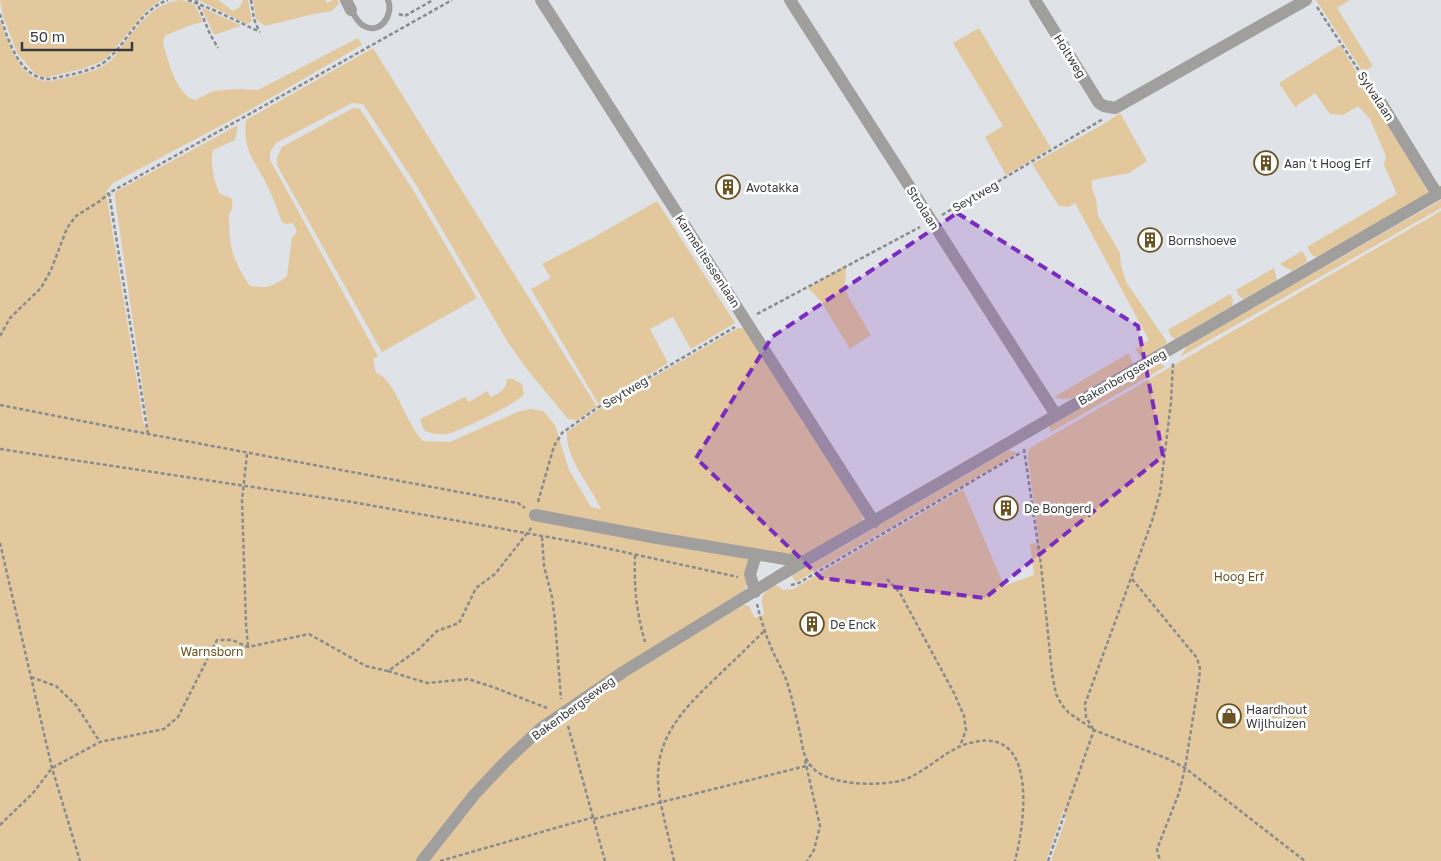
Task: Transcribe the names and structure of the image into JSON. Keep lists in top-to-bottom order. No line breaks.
{"streets":{"street":["Holtweg","Sylvalaan","Strolaan","Karmelitessenlaan","Bakenbergseweg"],"path":["Seytweg"]},"crossings":[["Holtweg","Seytweg"],["Sylvalaan","Bakenbergseweg"],["Seytweg","Strolaan"],["Strolaan","Bakenbergseweg"],["Karmelitessenlaan","Bakenbergseweg"]],"parks":["Hoog Erf","Warnsborn"],"places":{"building":["Aan 't Hoog Erf","Avotakka","Bornshoeve","De Bongerd","De Enck"],"shop":["Haardhout Wijlhuizen"]},"scale_bar":"50 m"}
